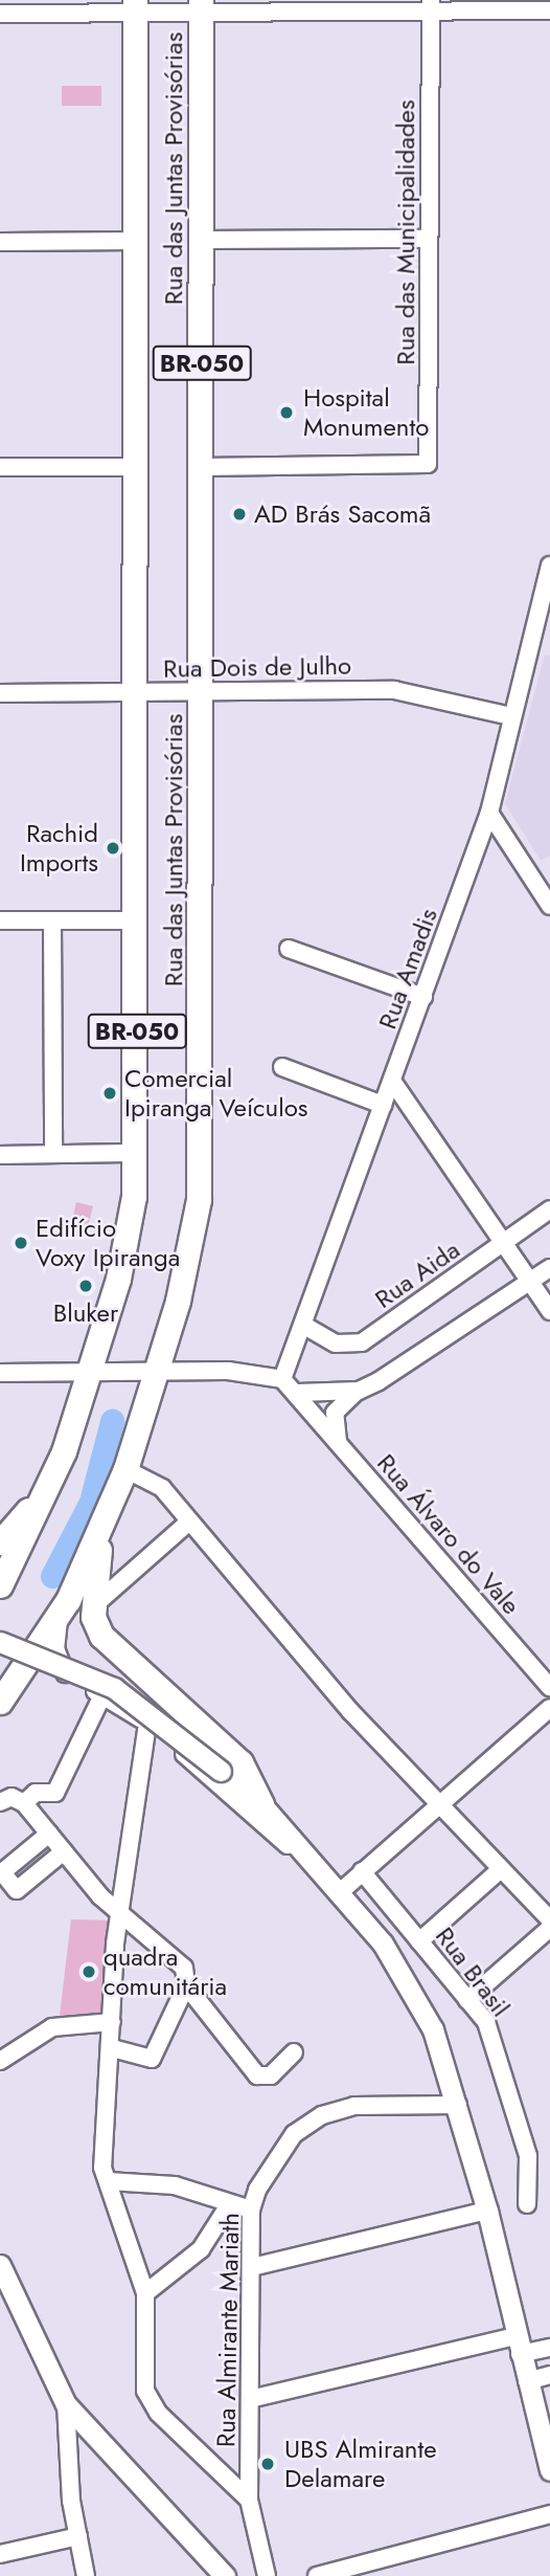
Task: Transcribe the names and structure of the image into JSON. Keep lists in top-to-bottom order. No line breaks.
{"streets":{"highway":["Rua das Juntas Provisórias","BR-050"],"street":["Rua das Municipalidades","Rua Dois de Julho","Rua Amadis","Rua Aida","Rua Álvaro do Vale","Rua Brasil","Rua Almirante Mariath"]},"crossings":[["Rua das Juntas Provisórias","Rua das Municipalidades"],["Rua das Juntas Provisórias","Rua Dois de Julho"],["Rua Dois de Julho","Rua Amadis"],["Rua Amadis","Rua Aida"],["Rua Amadis","Rua Álvaro do Vale"]],"places":["Hospital Monumento","AD Brás Sacomã","Rachid Imports","Comercial Ipiranga Veículos","Edifício Voxy Ipiranga","Bluker","quadra comunitária","UBS Almirante Delamare"]}
